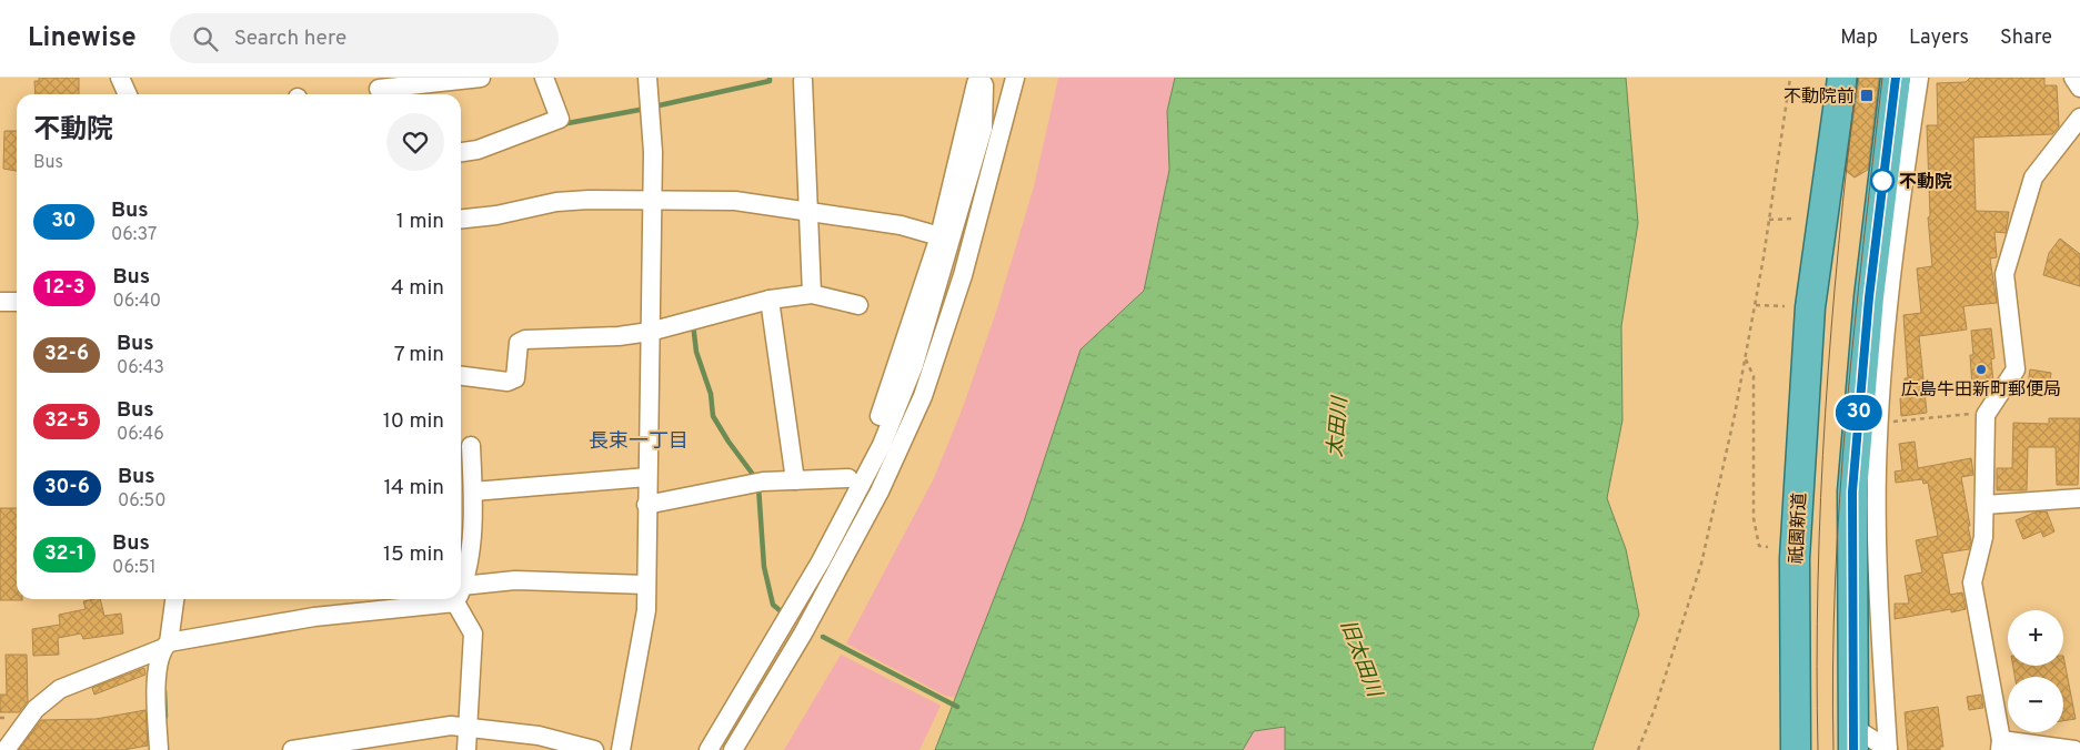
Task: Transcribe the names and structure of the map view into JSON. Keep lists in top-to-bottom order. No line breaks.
{"streets":{"highway":["祇園新道"]},"districts":["長束一丁目"],"water":["太田川","旧太田川"],"places":{"transit":["不動院前"],"other":["不動院","広島牛田新町郵便局"]},"lines":["bus line 30"],"page":{"header":"Linewise","search":"Search here","nav":["Map","Layers","Share"],"on_map":"30","heading":["不動院","Bus"],"list":[{"mark":"30","name":"Bus","note":"06:37","value":"1 min"},{"mark":"12-3","name":"Bus","note":"06:40","value":"4 min"},{"mark":"32-6","name":"Bus","note":"06:43","value":"7 min"},{"mark":"32-5","name":"Bus","note":"06:46","value":"10 min"},{"mark":"30-6","name":"Bus","note":"06:50","value":"14 min"},{"mark":"32-1","name":"Bus","note":"06:51","value":"15 min"}],"map_buttons":["+","−"]}}
